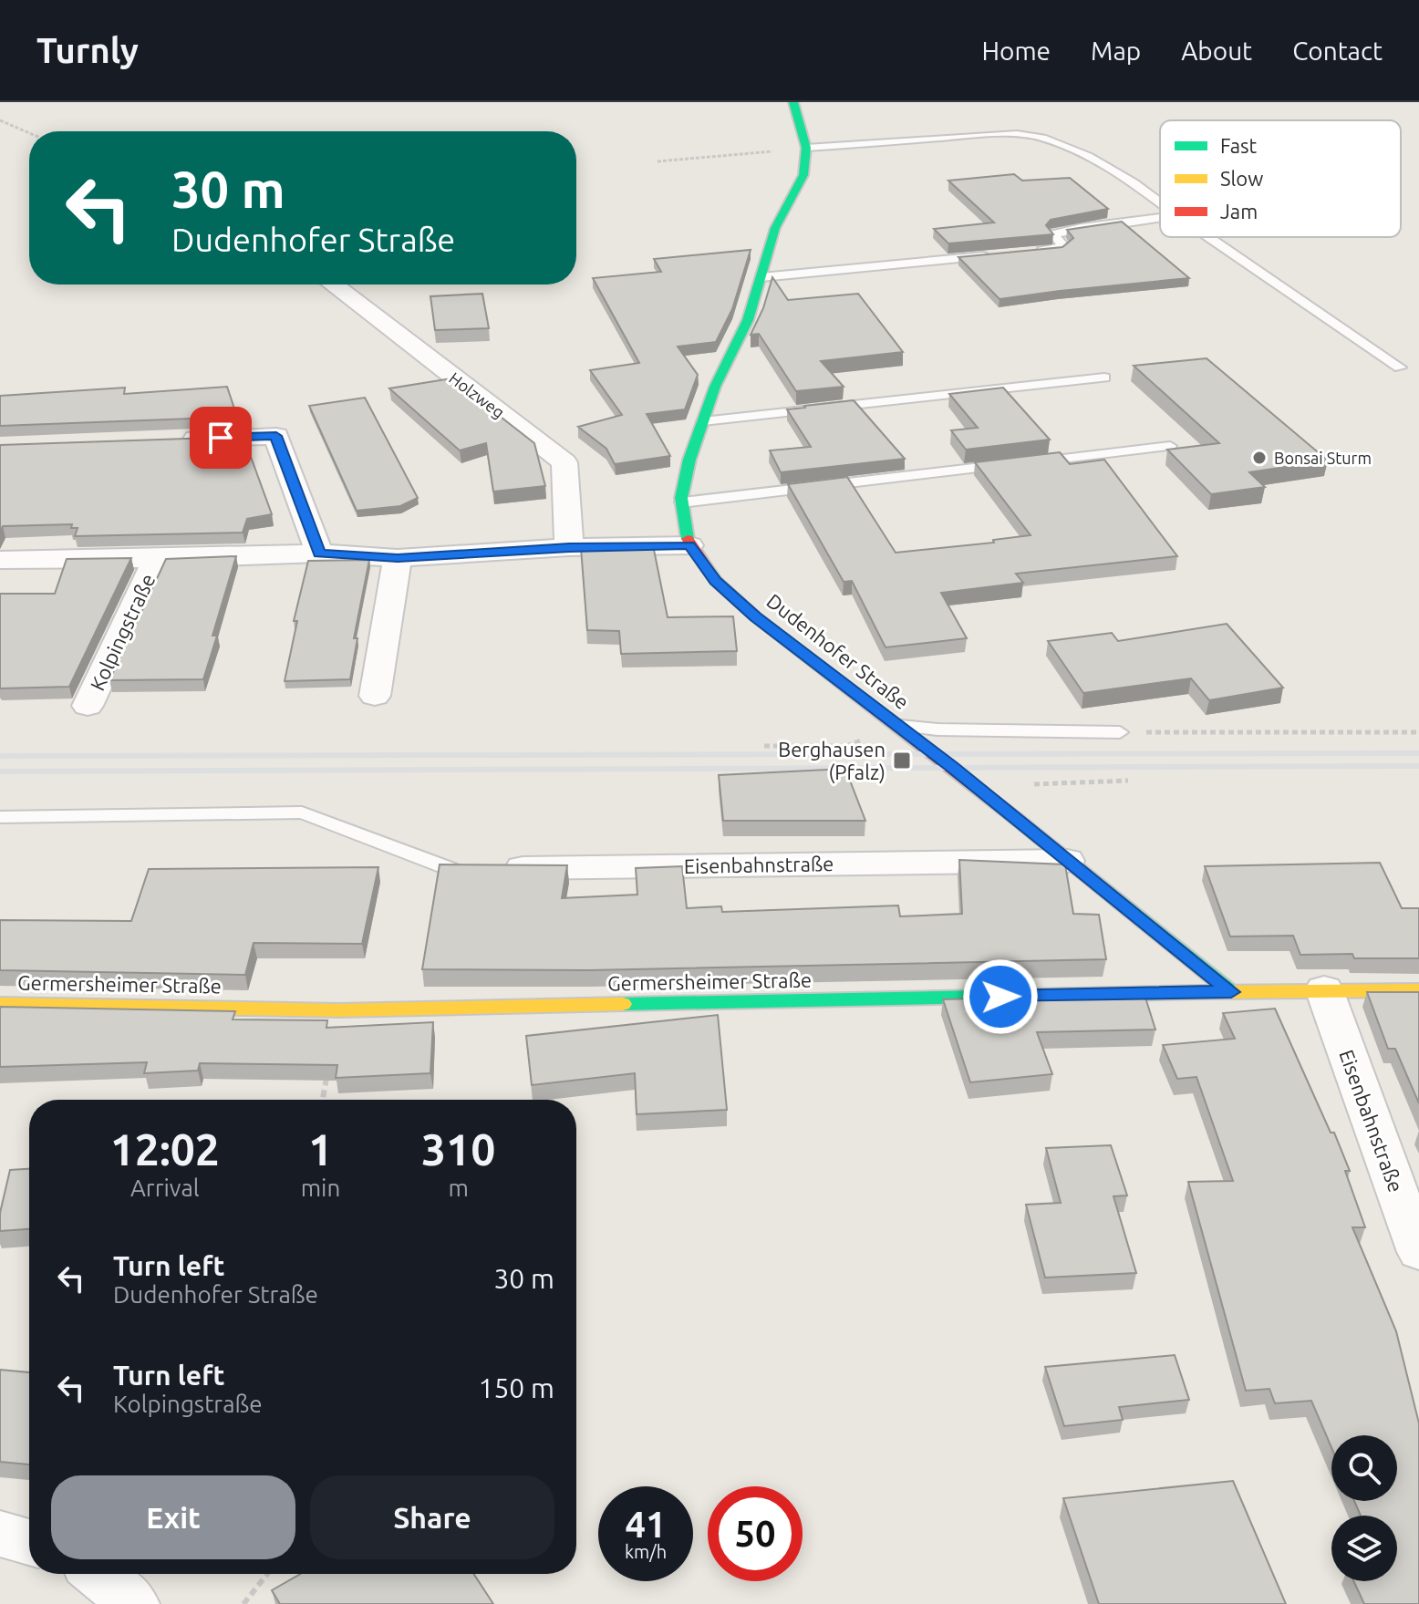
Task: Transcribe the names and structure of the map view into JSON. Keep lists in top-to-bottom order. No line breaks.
{"streets":{"street":["Holzweg","Kolpingstraße","Dudenhofer Straße","Eisenbahnstraße","Germersheimer Straße"]},"crossings":[["Holzweg","Kolpingstraße"],["Kolpingstraße","Dudenhofer Straße"],["Dudenhofer Straße","Eisenbahnstraße"],["Dudenhofer Straße","Germersheimer Straße"],["Eisenbahnstraße","Germersheimer Straße"]],"places":{"other":["Bonsai Sturm"],"transit":["Berghausen (Pfalz)"]},"legend":["Fast","Slow","Jam"],"page":{"header":"Turnly","nav":["Home","Map","About","Contact"],"turn":["30 m","Dudenhofer Straße"],"eta":["12:02","Arrival","1","min","310","m"],"list":[{"name":"Turn left","note":"Dudenhofer Straße","value":"30 m"},{"name":"Turn left","note":"Kolpingstraße","value":"150 m"}],"buttons":["Exit","Share"],"speed":"41 km/h","limit":"50"}}
